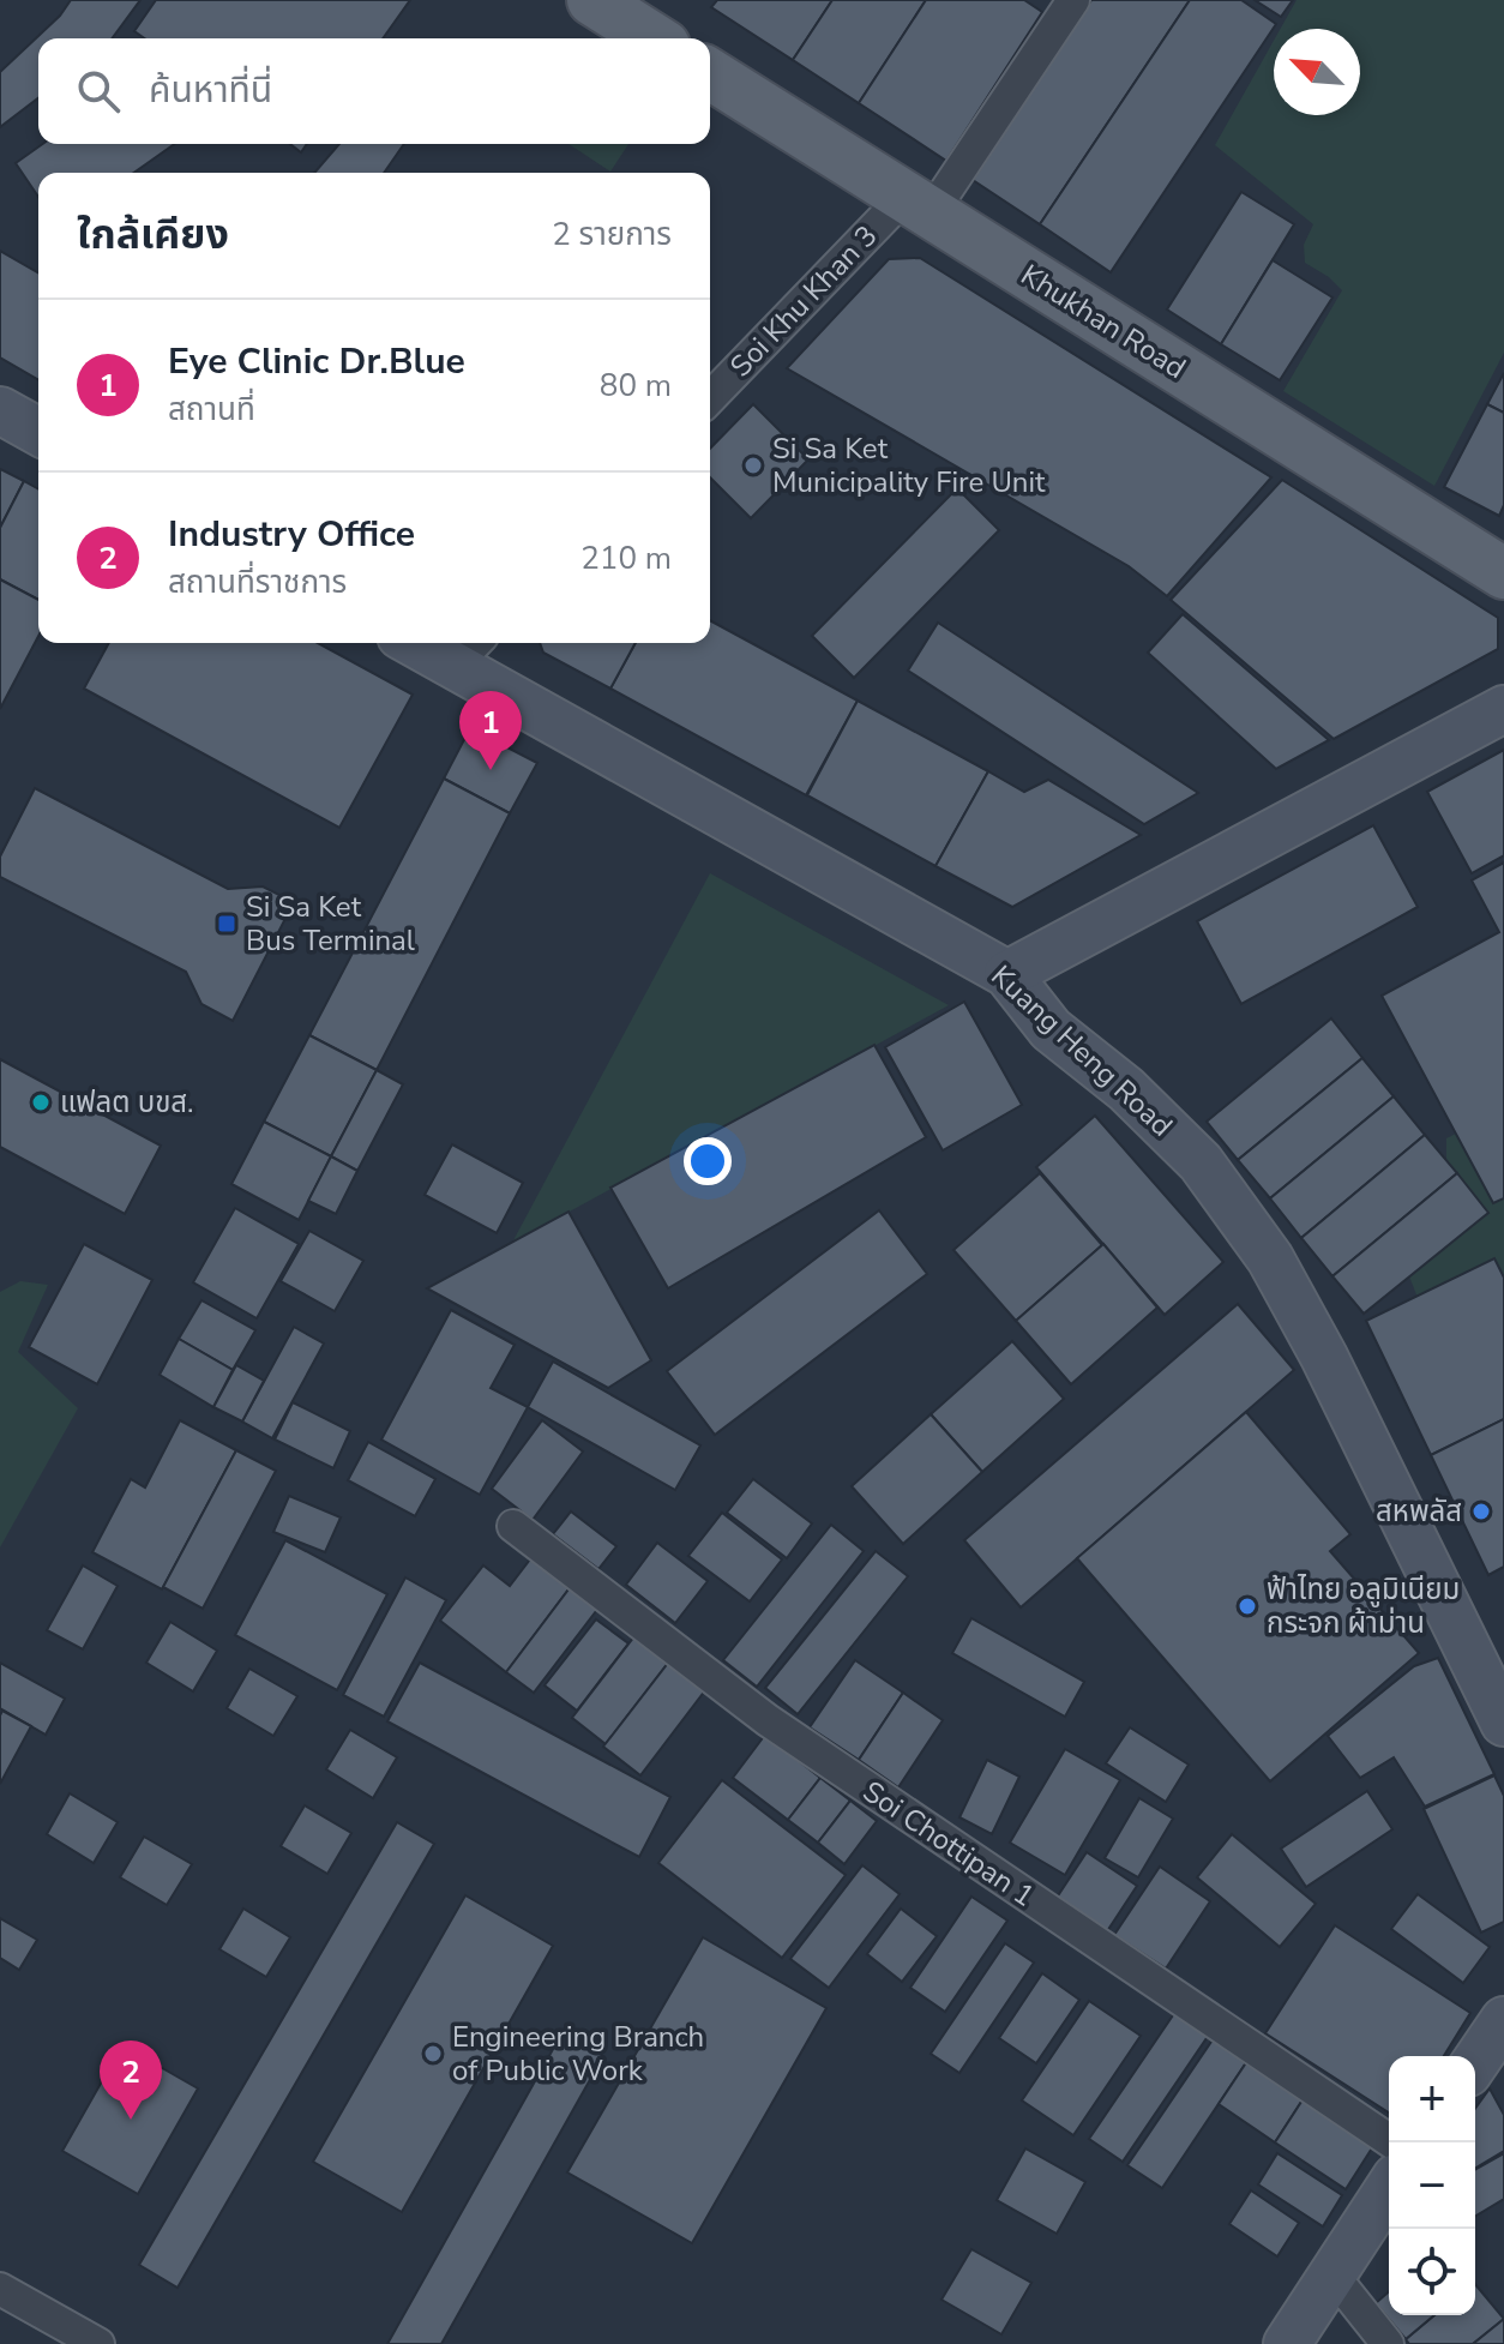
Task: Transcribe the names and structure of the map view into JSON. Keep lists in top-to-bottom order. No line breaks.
{"streets":{"main road":["Khukhan Road"],"street":["Soi Khu Khan 3","Kuang Heng Road","Soi Chottipan 1"]},"crossings":[["Soi Khu Khan 3","Khukhan Road"]],"places":{"other":["Si Sa Ket Municipality Fire Unit","แฟลต บขส.","สหพลัส","ฟ้าไทย อลูมิเนียม กระจก ผ้าม่าน","Engineering Branch of Public Work"],"transit":["Si Sa Ket Bus Terminal"]},"north":"top left","page":{"search":"ค้นหาที่นี่","heading":["ใกล้เคียง","2 รายการ"],"list":[{"mark":"1","name":"Eye Clinic Dr.Blue","note":"สถานที่","value":"80 m"},{"mark":"2","name":"Industry Office","note":"สถานที่ราชการ","value":"210 m"}],"pins":["1","2"],"map_buttons":["+","−"]}}
